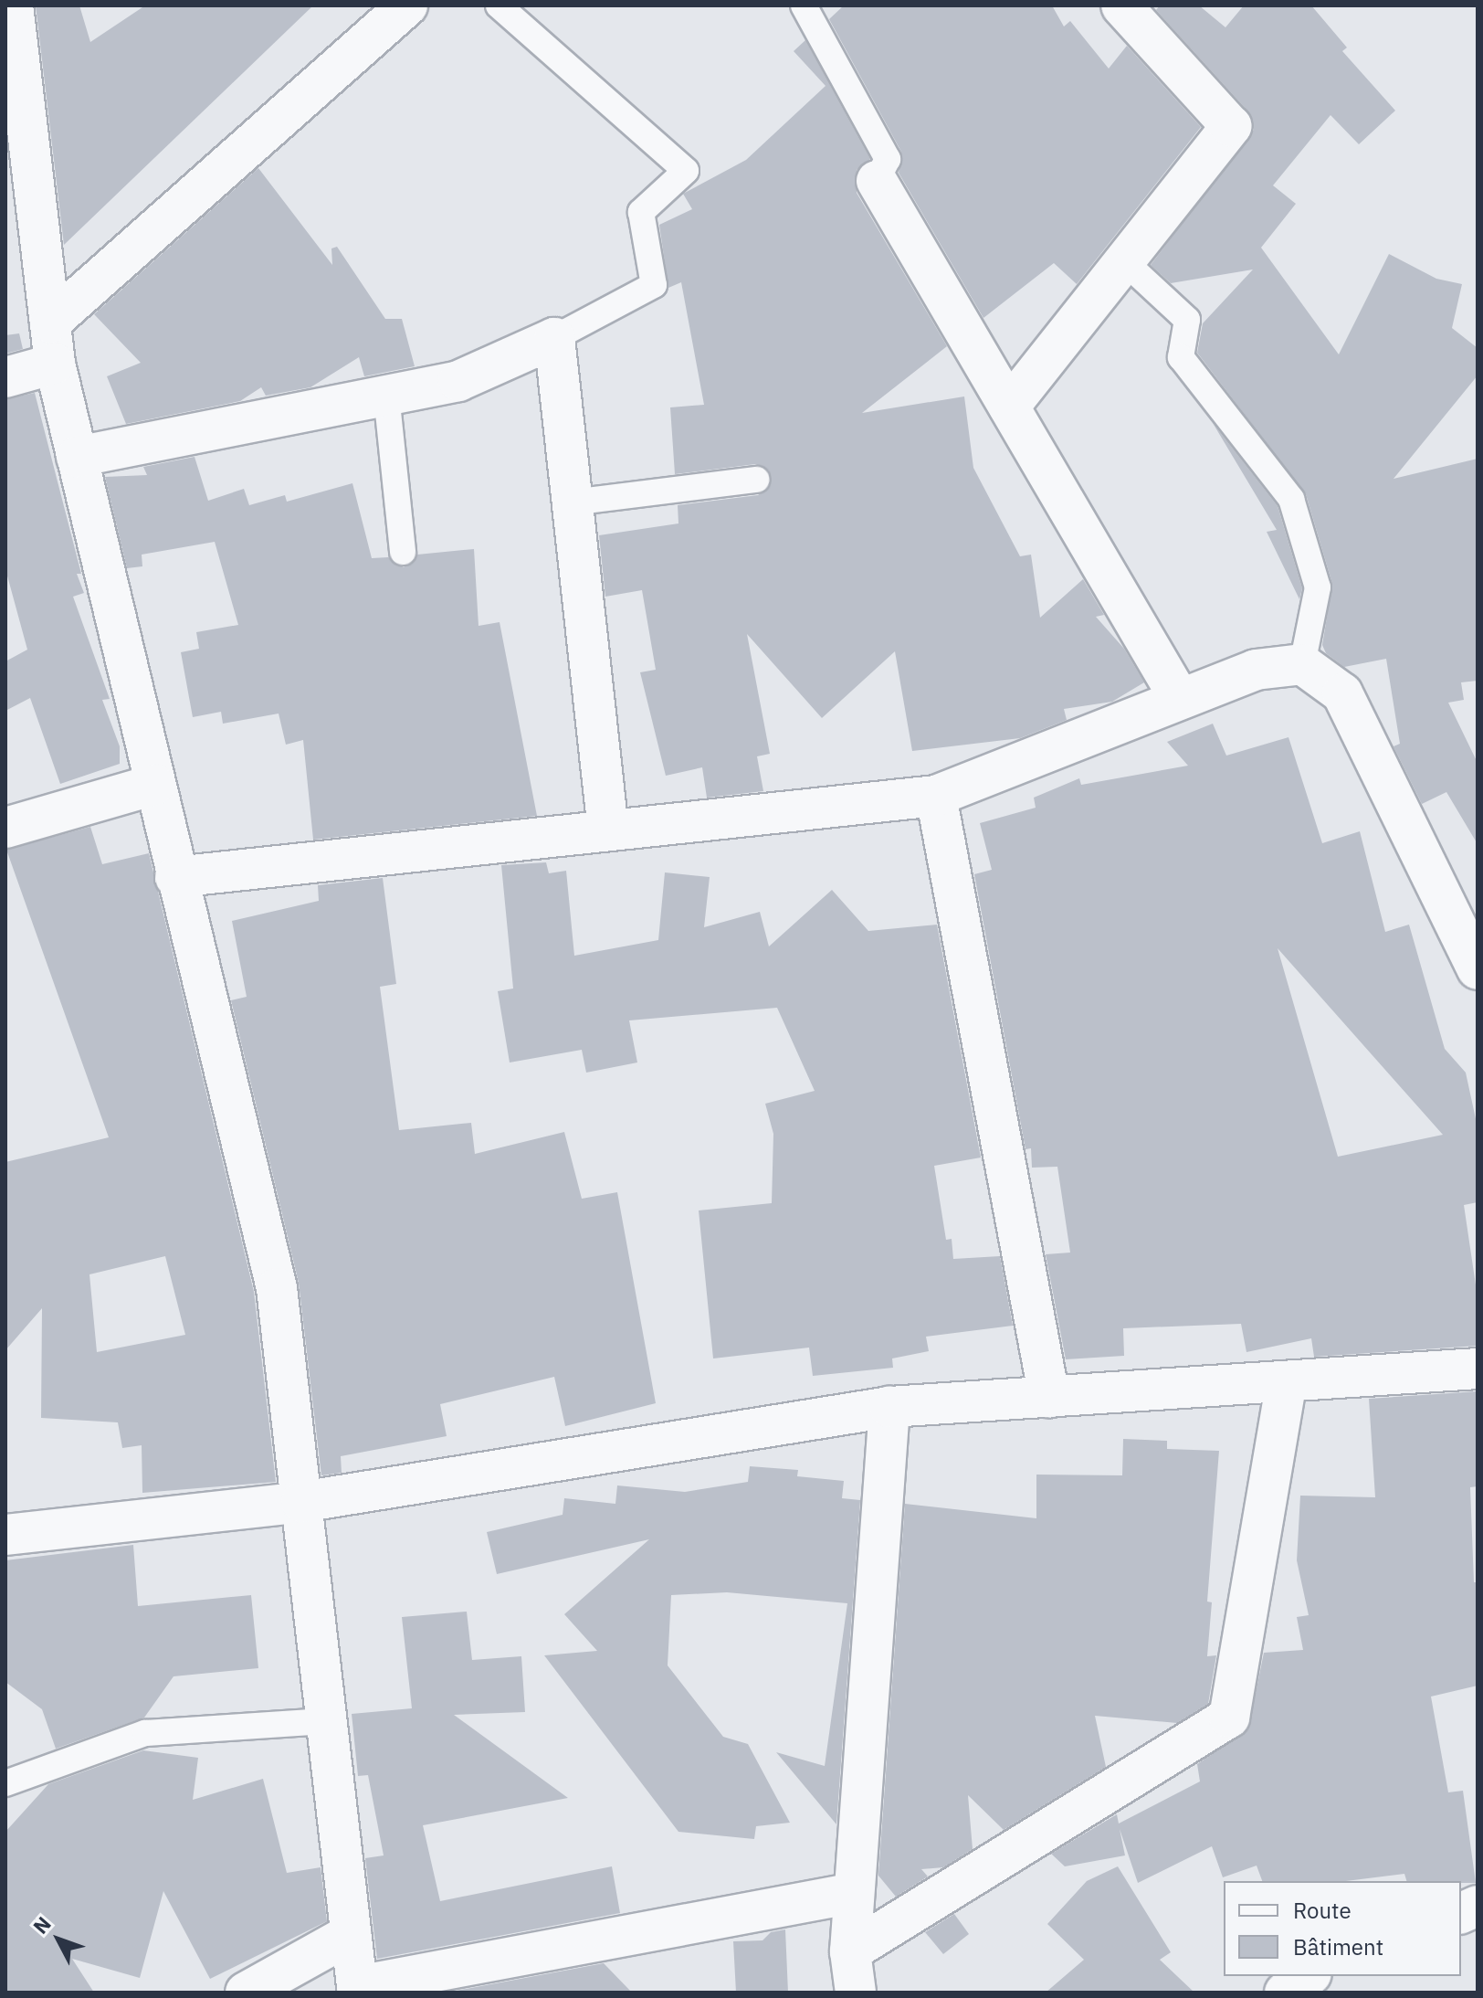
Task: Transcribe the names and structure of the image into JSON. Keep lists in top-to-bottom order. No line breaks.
{"legend":["Route","Bâtiment"],"north":"top left"}
